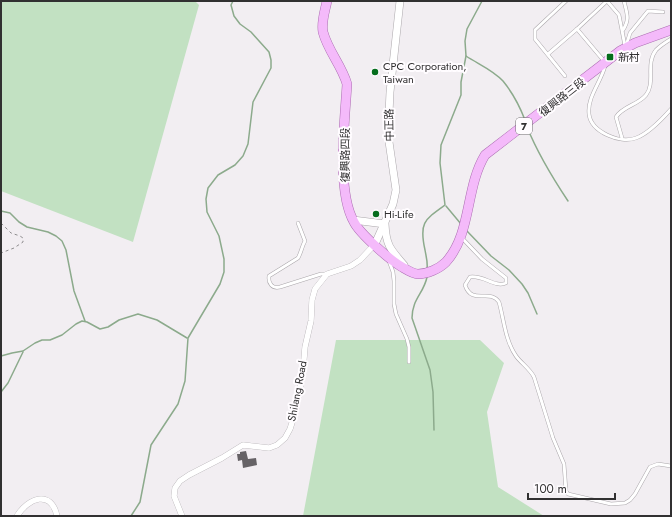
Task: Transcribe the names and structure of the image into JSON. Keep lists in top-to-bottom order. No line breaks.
{"streets":{"main road":["復興路三段","7","復興路四段"],"street":["中正路","Shilang Road"]},"crossings":[["復興路三段","復興路四段"],["中正路","復興路四段"]],"places":{"transit":["新村"],"other":["CPC Corporation, Taiwan","Hi-Life"]},"scale_bar":"100 m"}
